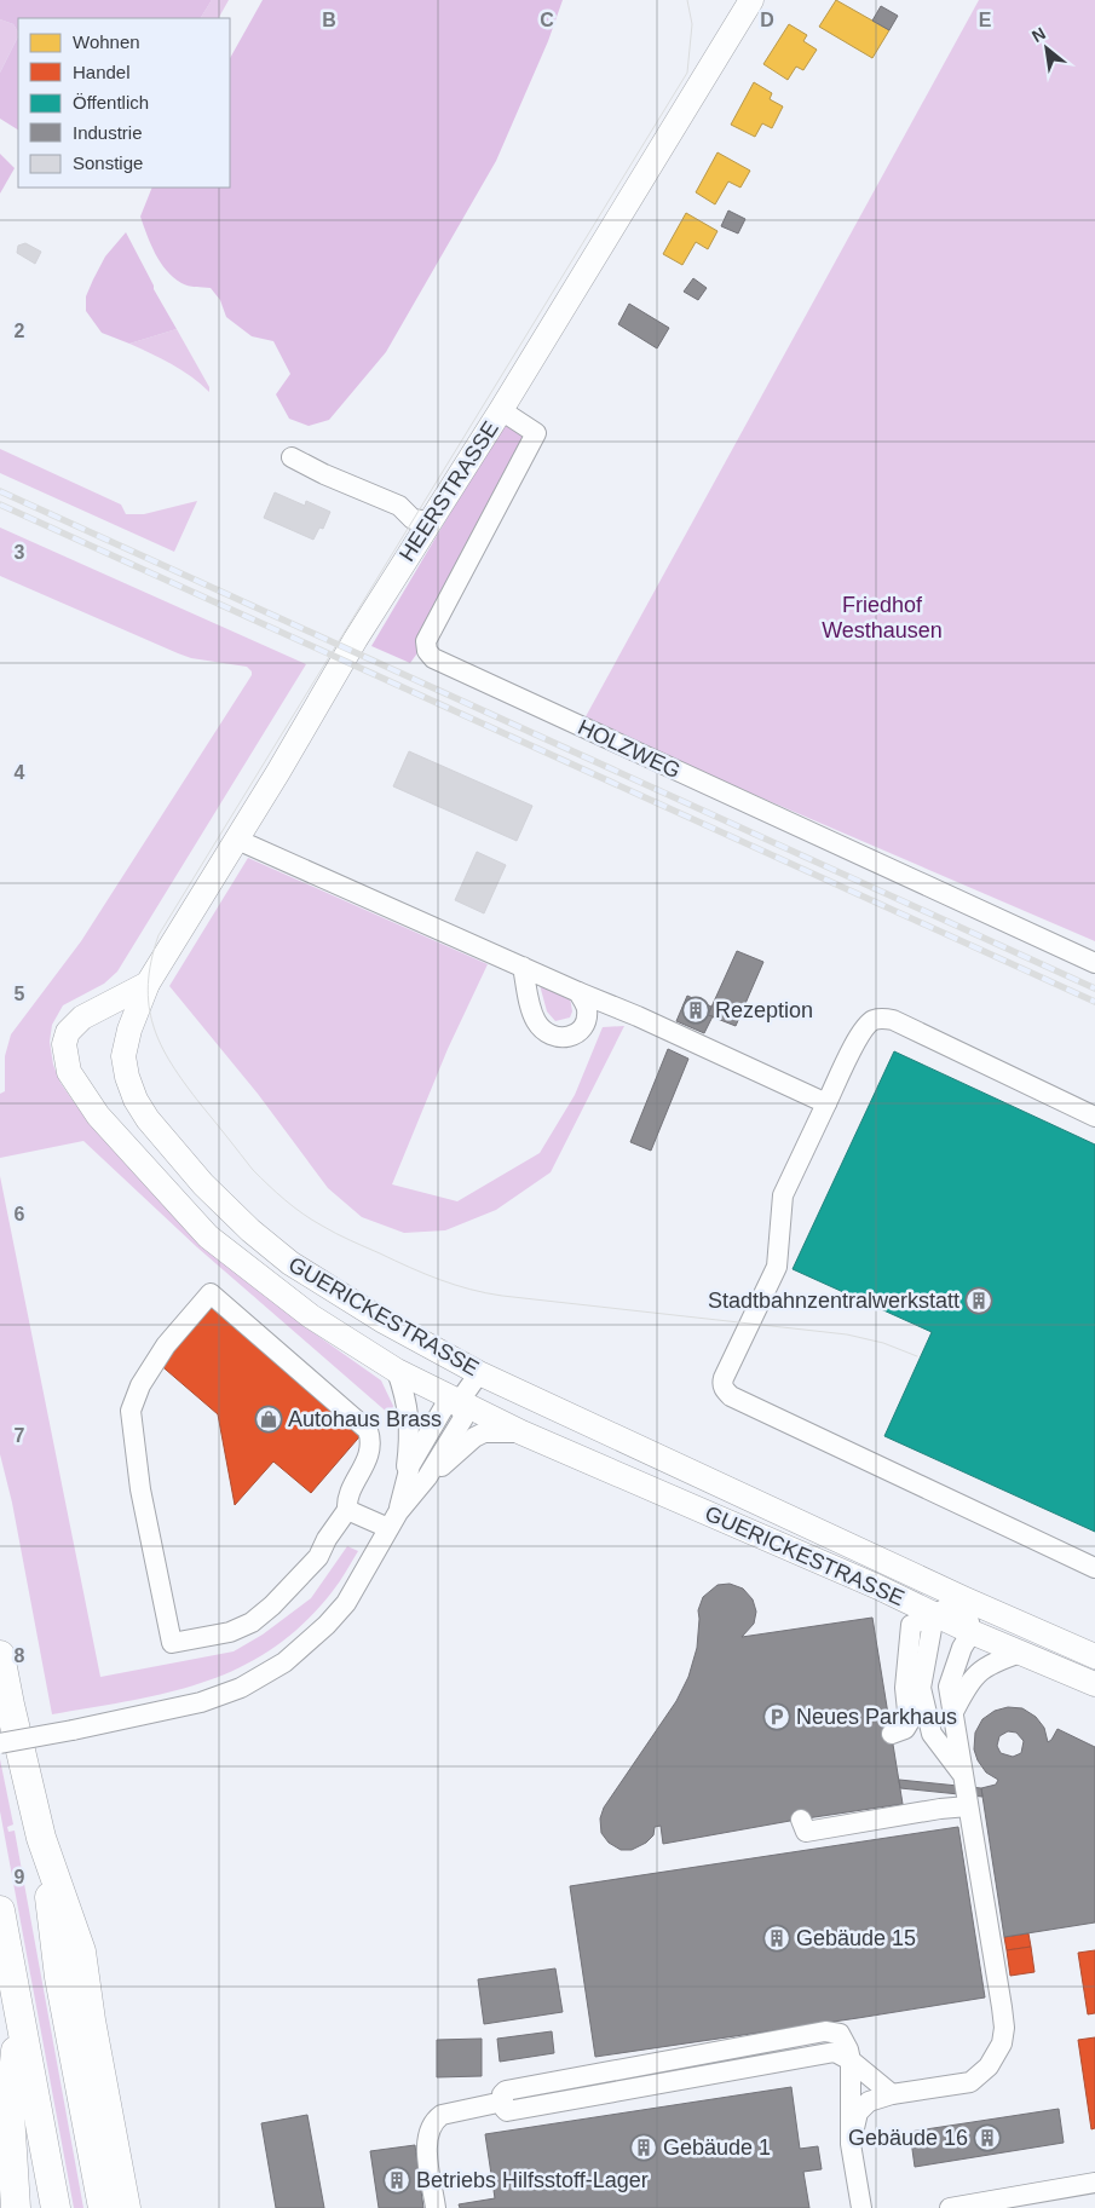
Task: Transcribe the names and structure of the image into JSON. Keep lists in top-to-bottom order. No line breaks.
{"streets":{"main road":["HEERSTRASSE","GUERICKESTRASSE"],"lane":["HOLZWEG"]},"crossings":[["HEERSTRASSE","HOLZWEG"],["HEERSTRASSE","GUERICKESTRASSE"]],"parks":["Friedhof Westhausen"],"places":{"building":["Rezeption","Stadtbahnzentralwerkstatt","Gebäude 15","Gebäude 16","Gebäude 1","Betriebs Hilfsstoff-Lager"],"shop":["Autohaus Brass"],"parking":["Neues Parkhaus"]},"legend":["Wohnen","Handel","Öffentlich","Industrie","Sonstige"],"north":"top left","grid":{"columns":["B","C","D","E"],"rows":["2","3","4","5","6","7","8","9"]}}
